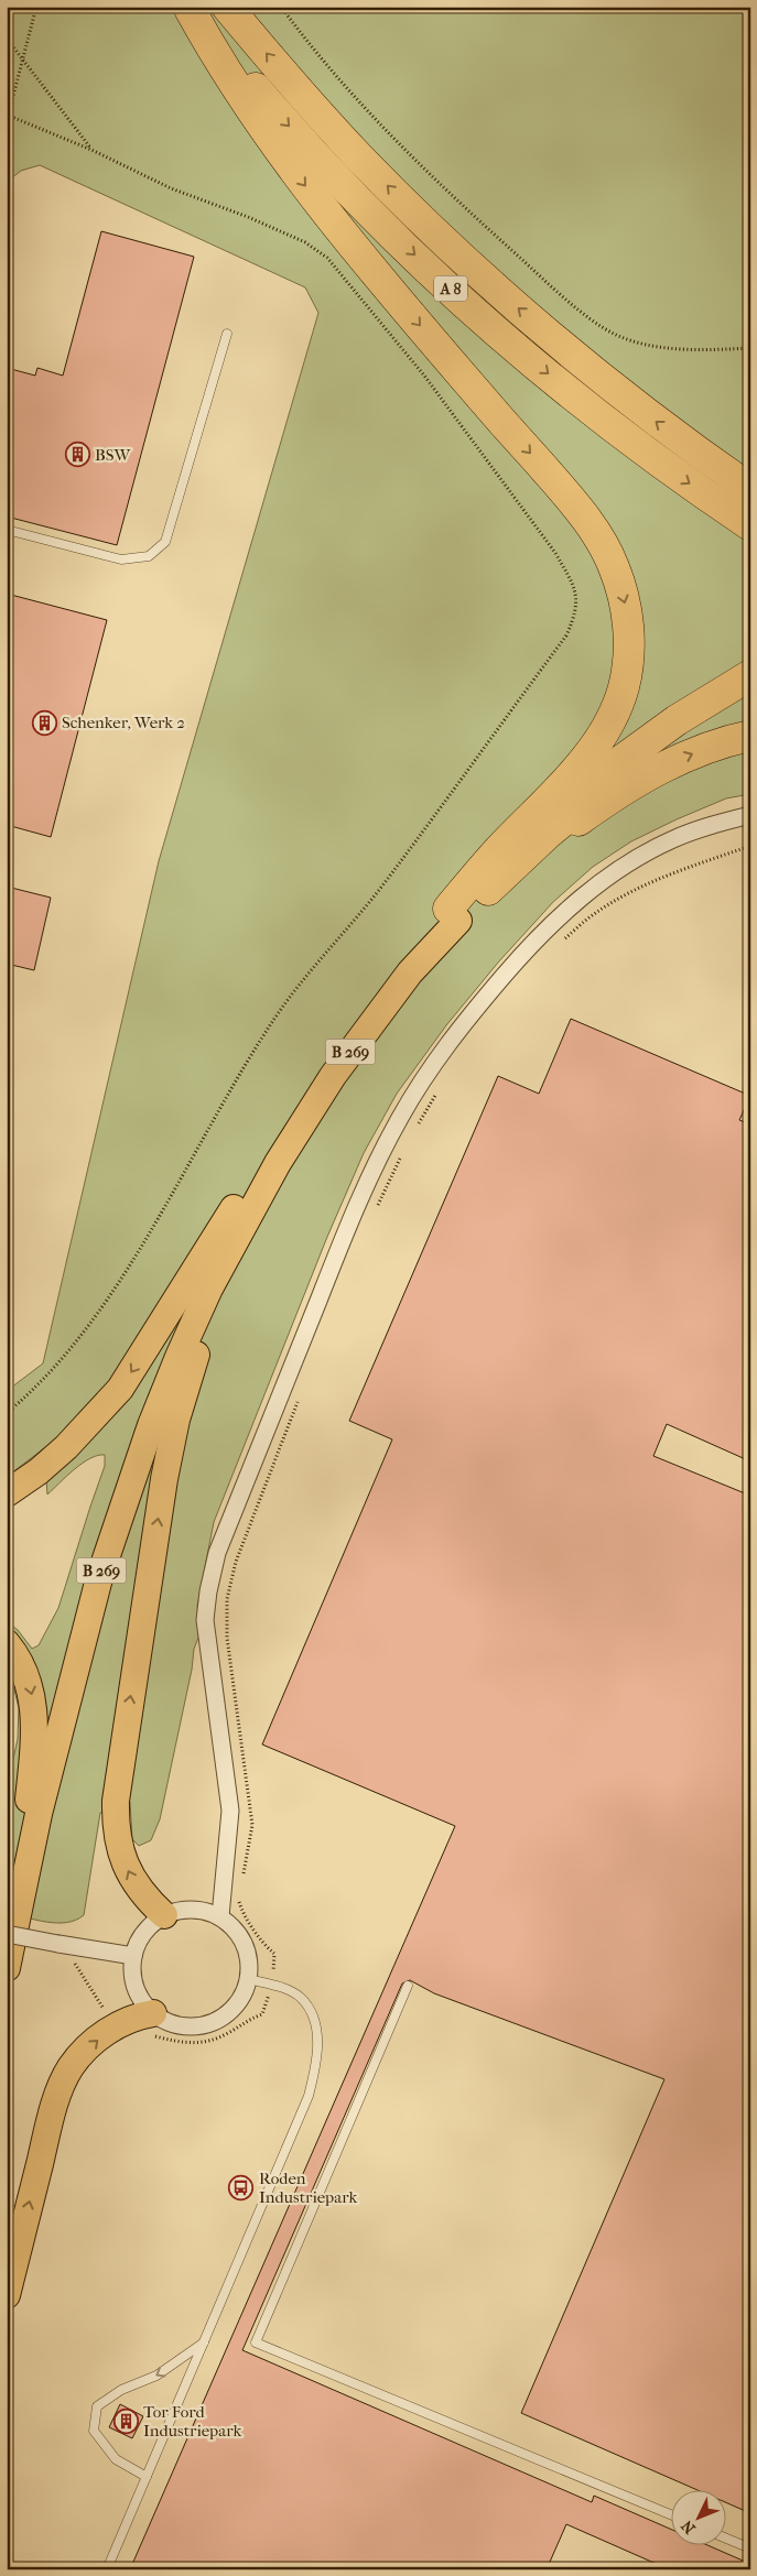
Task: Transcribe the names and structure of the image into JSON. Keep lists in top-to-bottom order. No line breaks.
{"streets":{"highway":["A 8"],"main road":["B 269"]},"places":{"building":["BSW","Schenker, Werk 2","Tor Ford Industriepark"],"bus stop":["Roden Industriepark"]},"north":"bottom left"}
